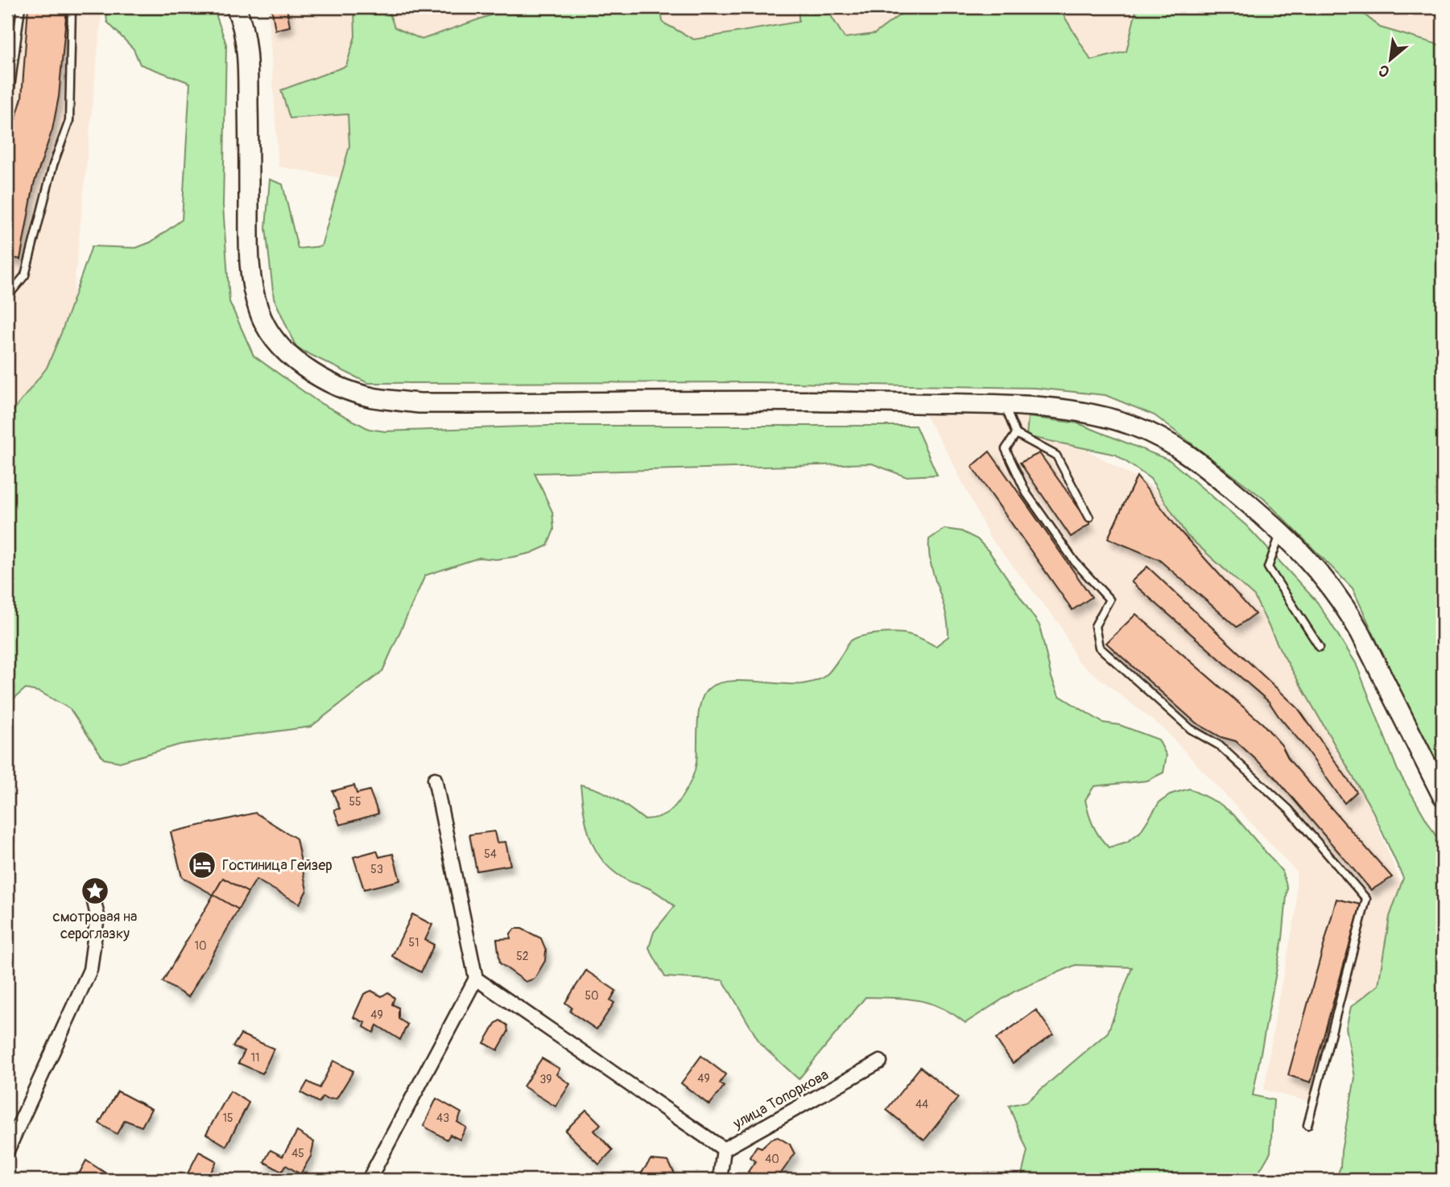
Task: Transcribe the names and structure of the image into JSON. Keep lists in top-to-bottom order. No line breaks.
{"streets":{"street":["улица Топоркова"]},"places":{"hotel":["Гостиница Гейзер"],"place":["смотровая на сероглазку"]},"house_numbers":["55","54","53","51","10","52","50","49","11","49","39","44","15","43","45","40"],"north":"bottom left"}
